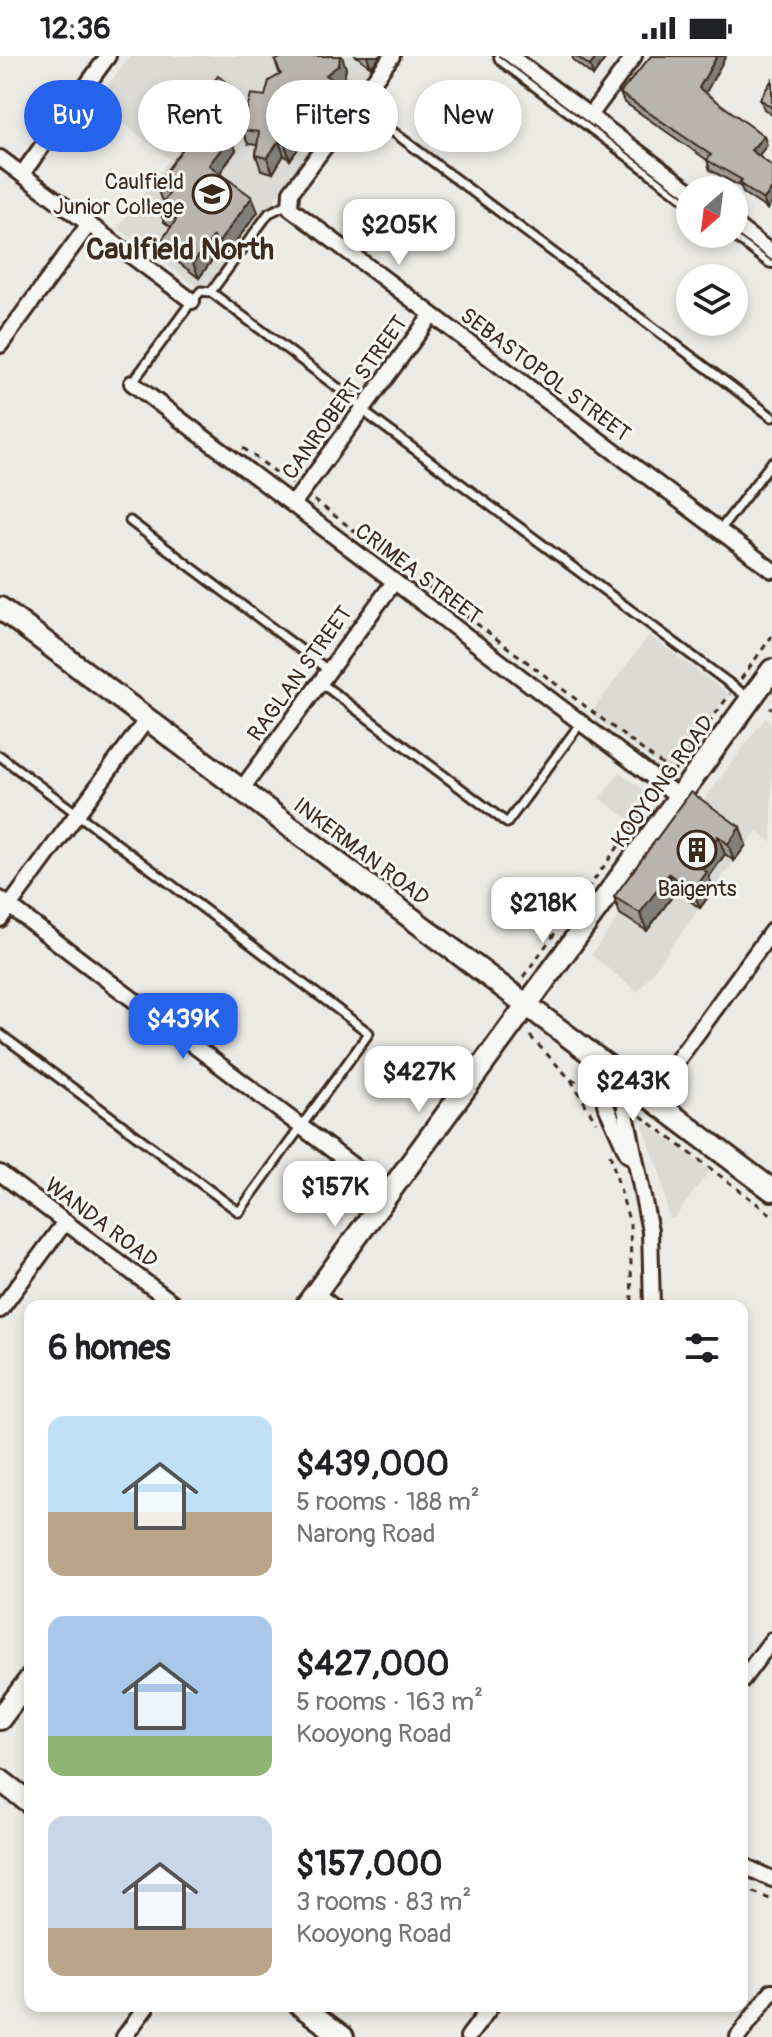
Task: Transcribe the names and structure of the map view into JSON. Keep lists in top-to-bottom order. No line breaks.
{"streets":{"street":["SEBASTOPOL STREET","CANROBERT STREET","CRIMEA STREET","RAGLAN STREET","KOOYONG ROAD","INKERMAN ROAD","WANDA ROAD"]},"crossings":[["SEBASTOPOL STREET","CANROBERT STREET"],["CANROBERT STREET","CRIMEA STREET"],["CRIMEA STREET","RAGLAN STREET"],["CRIMEA STREET","KOOYONG ROAD"],["RAGLAN STREET","INKERMAN ROAD"],["KOOYONG ROAD","INKERMAN ROAD"]],"districts":["Caulfield North"],"places":{"school or university":["Caulfield Junior College"],"building":["Baigents"]},"north":"bottom left","page":{"status":"12:36","chip":["Buy","Rent","Filters","New"],"price":["$205K","$218K","$439K","$427K","$243K","$157K"],"heading":"6 homes","list":[{"name":"$439,000","note":"5 rooms · 188 m² · Narong Road"},{"name":"$427,000","note":"5 rooms · 163 m² · Kooyong Road"},{"name":"$157,000","note":"3 rooms · 83 m² · Kooyong Road"}]}}
